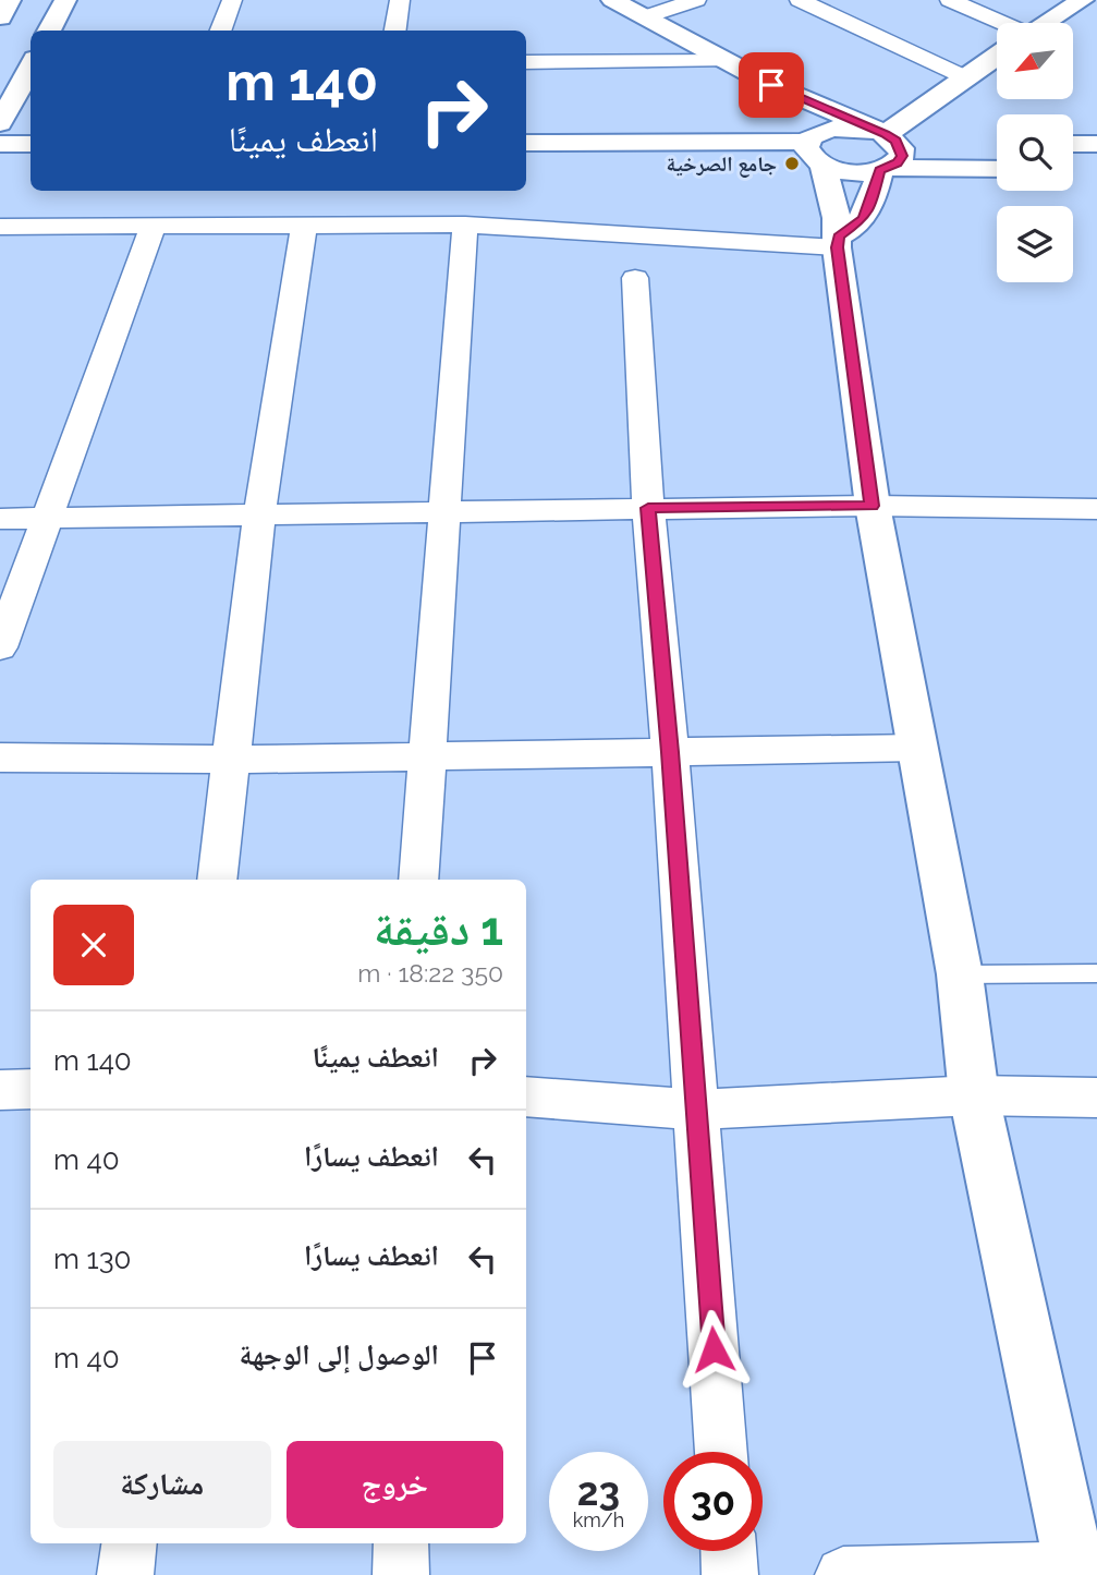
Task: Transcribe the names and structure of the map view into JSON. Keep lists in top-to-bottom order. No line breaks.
{"places":["جامع الصرخية"],"north":"bottom left","page":{"turn":["140 m","انعطف يمينًا"],"heading":["1 دقيقة","350 m · 18:22"],"list":[{"name":"انعطف يمينًا","value":"140 m"},{"name":"انعطف يسارًا","value":"40 m"},{"name":"انعطف يسارًا","value":"130 m"},{"name":"الوصول إلى الوجهة","value":"40 m"}],"buttons":["خروج","مشاركة"],"speed":"23 km/h","limit":"30"}}
